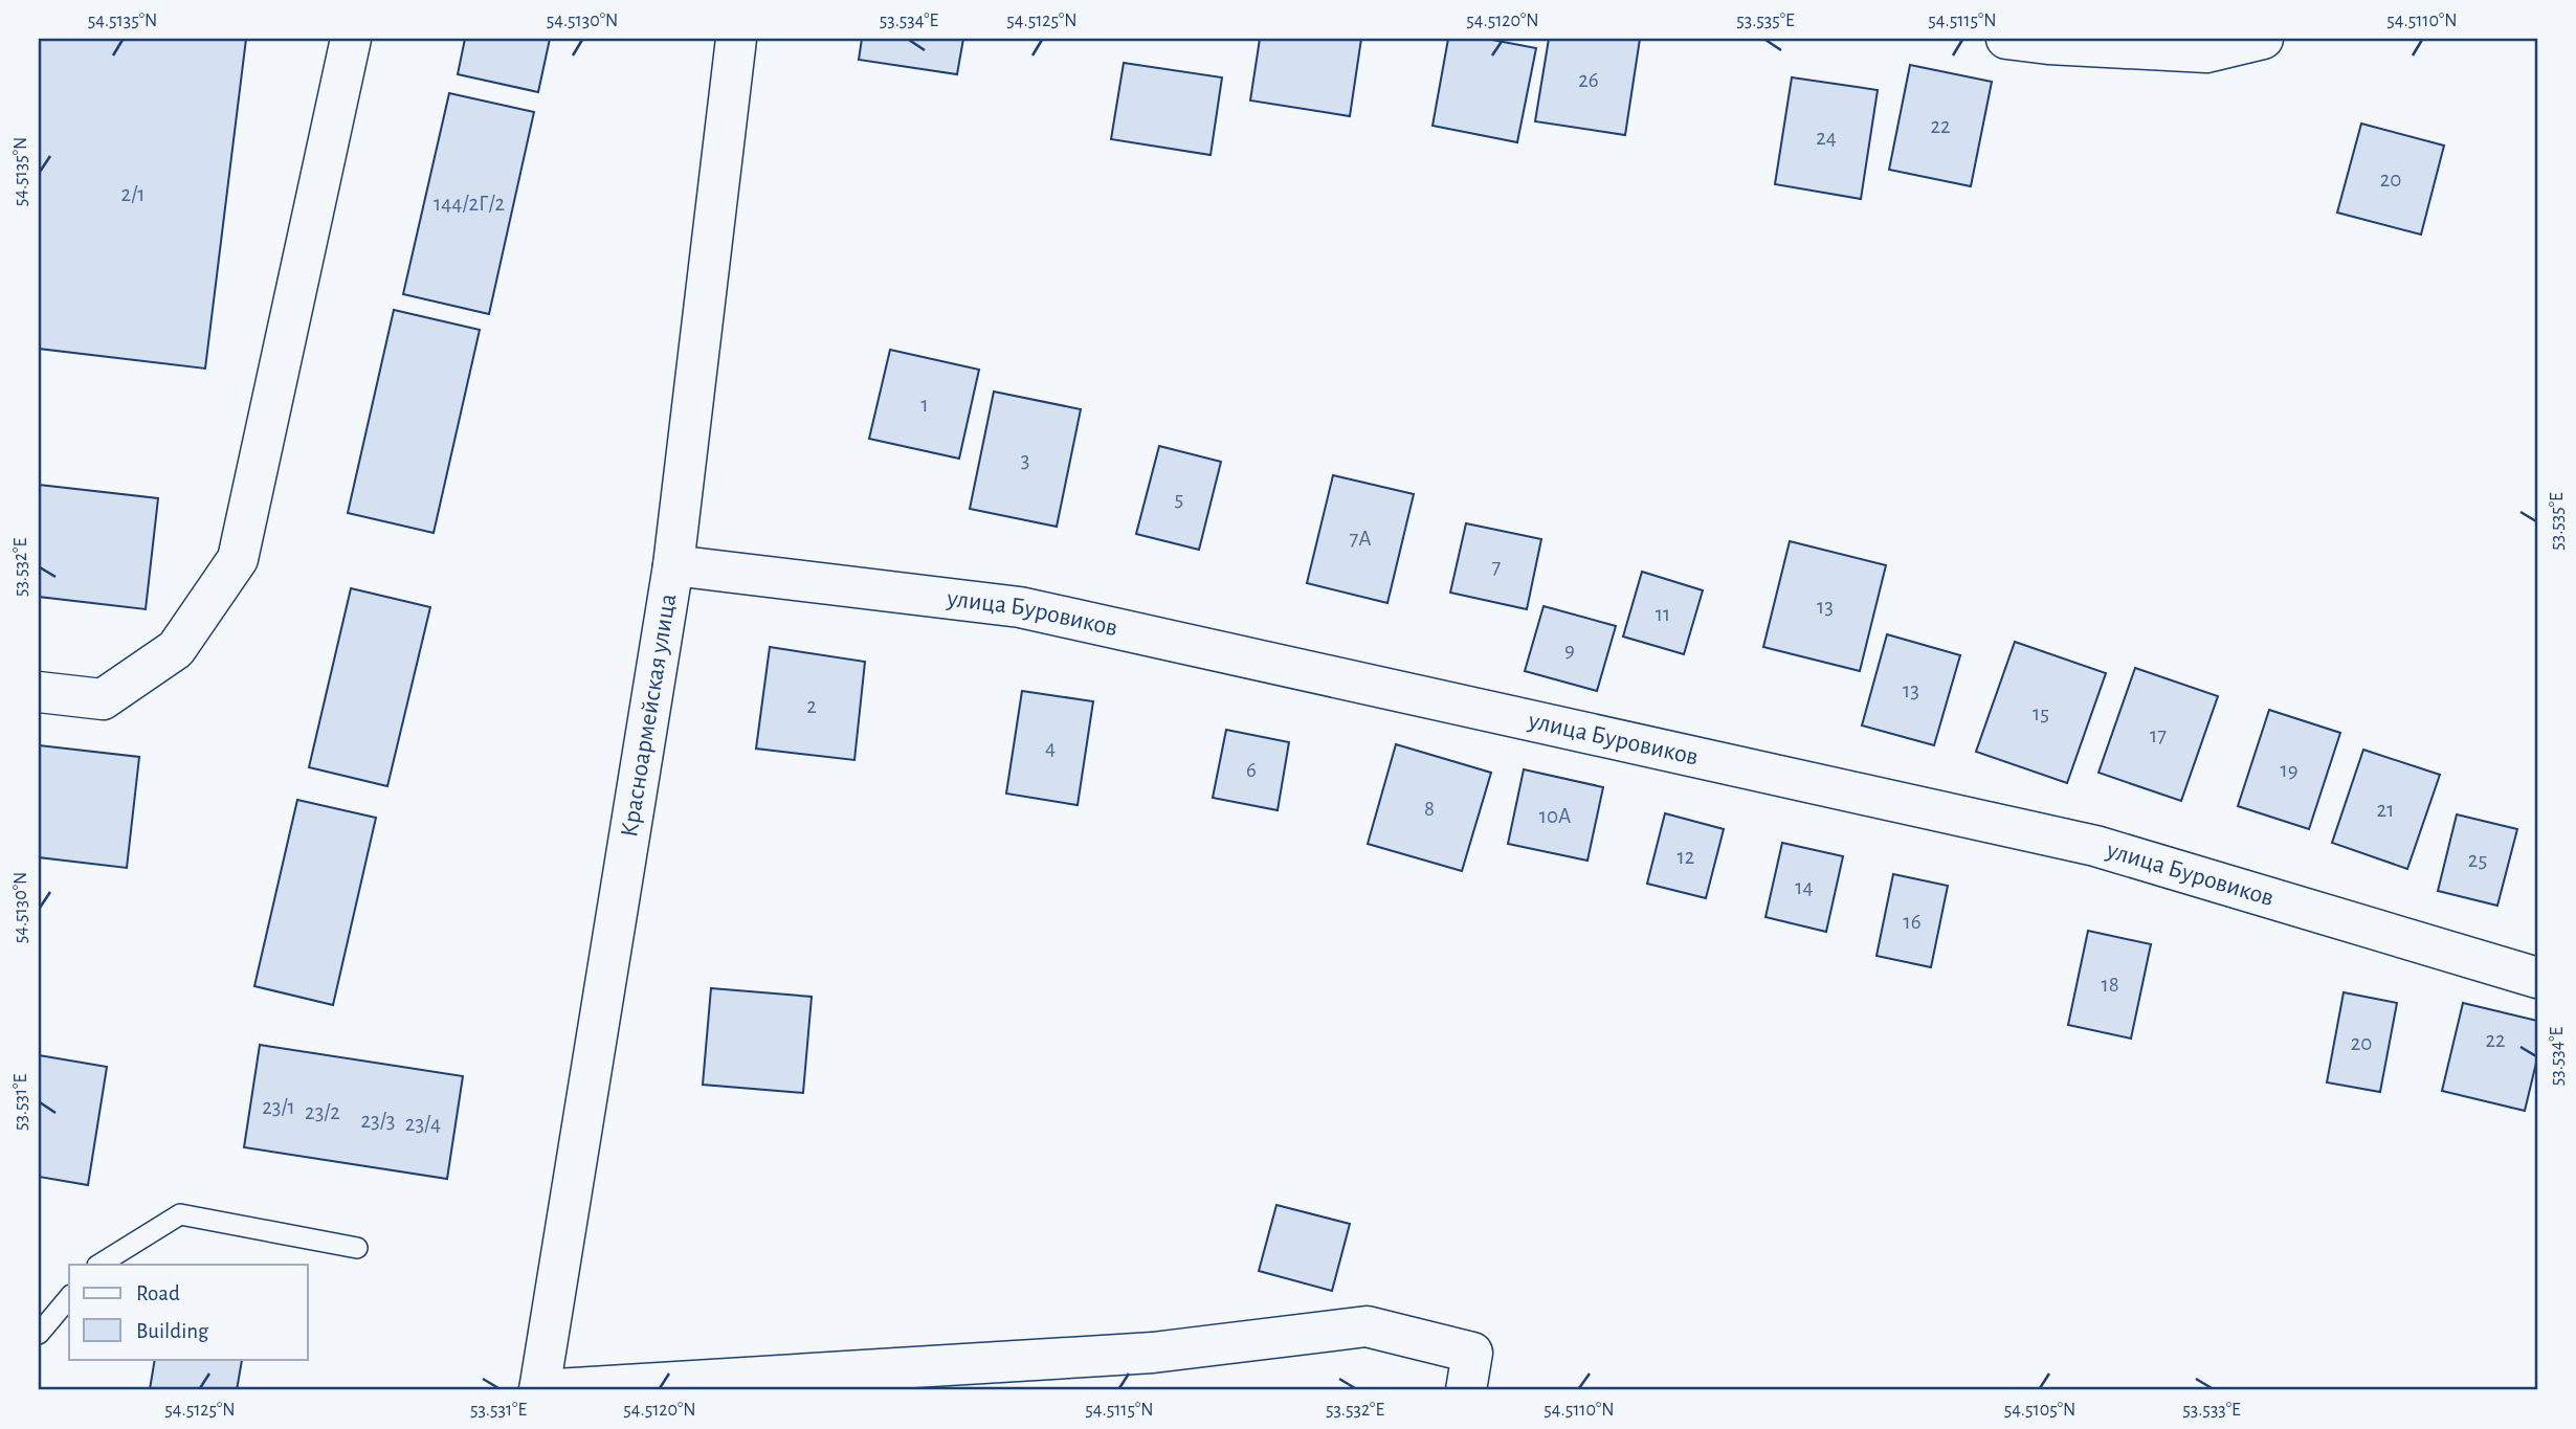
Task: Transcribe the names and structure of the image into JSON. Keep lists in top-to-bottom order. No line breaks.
{"streets":{"street":["улица Буровиков","Красноармейская улица"]},"crossings":[["улица Буровиков","Красноармейская улица"]],"house_numbers":["26","22","24","20","2/1","144/2Г/2","1","3","5","7А","7","13","11","9","13","2","15","17","4","6","19","8","21","10А","12","25","14","16","18","22","20","23/1","23/2","23/3","23/4"],"legend":["Road","Building"],"coordinates":["54.5135°N","54.5130°N","53.534°E","54.5125°N","54.5120°N","53.535°E","54.5115°N","54.5110°N","53.532°E","53.531°E","54.5105°N","53.533°E"]}
